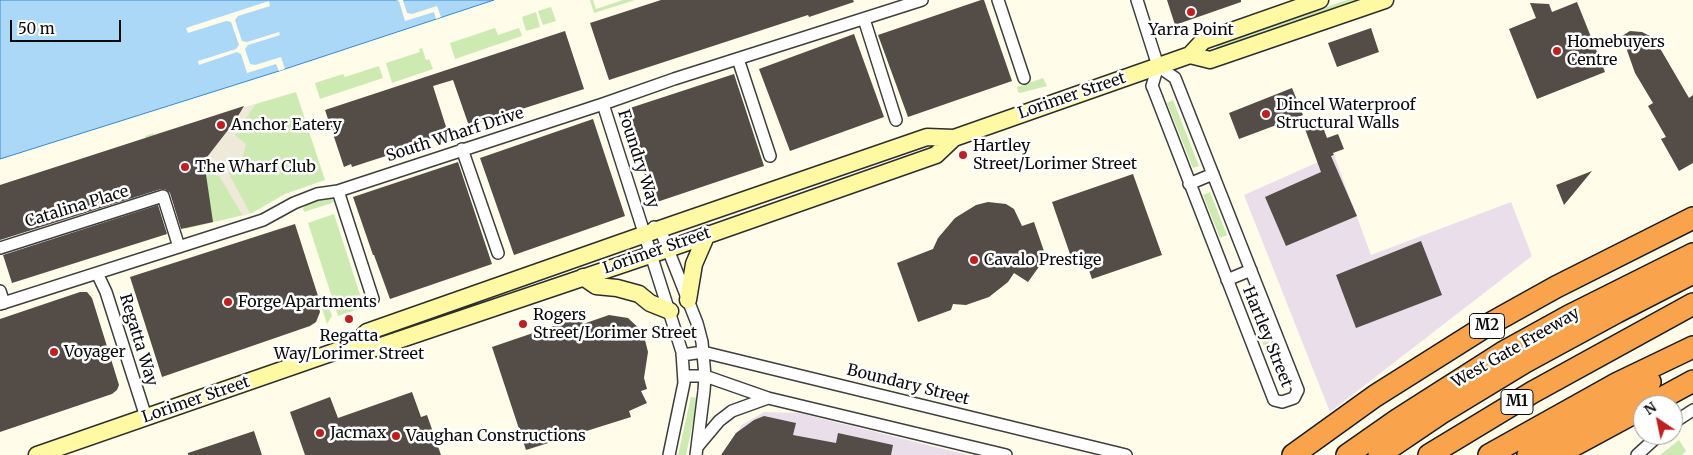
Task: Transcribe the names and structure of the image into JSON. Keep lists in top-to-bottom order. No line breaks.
{"streets":{"highway":["M2","West Gate Freeway","M1"],"main road":["Lorimer Street"],"street":["South Wharf Drive","Foundry Way","Catalina Place","Hartley Street","Regatta Way","Boundary Street"]},"crossings":[["Lorimer Street","Foundry Way"],["Lorimer Street","Hartley Street"],["Lorimer Street","Regatta Way"],["South Wharf Drive","Foundry Way"],["South Wharf Drive","Catalina Place"],["South Wharf Drive","Regatta Way"],["Foundry Way","Boundary Street"]],"places":["Yarra Point","Homebuyers Centre","Dincel Waterproof Structural Walls","Anchor Eatery","Hartley Street/Lorimer Street","The Wharf Club","Cavalo Prestige","Forge Apartments","Regatta Way/Lorimer Street","Rogers Street/Lorimer Street","Voyager","Jacmax","Vaughan Constructions"],"scale_bar":"50 m","north":"top left"}
